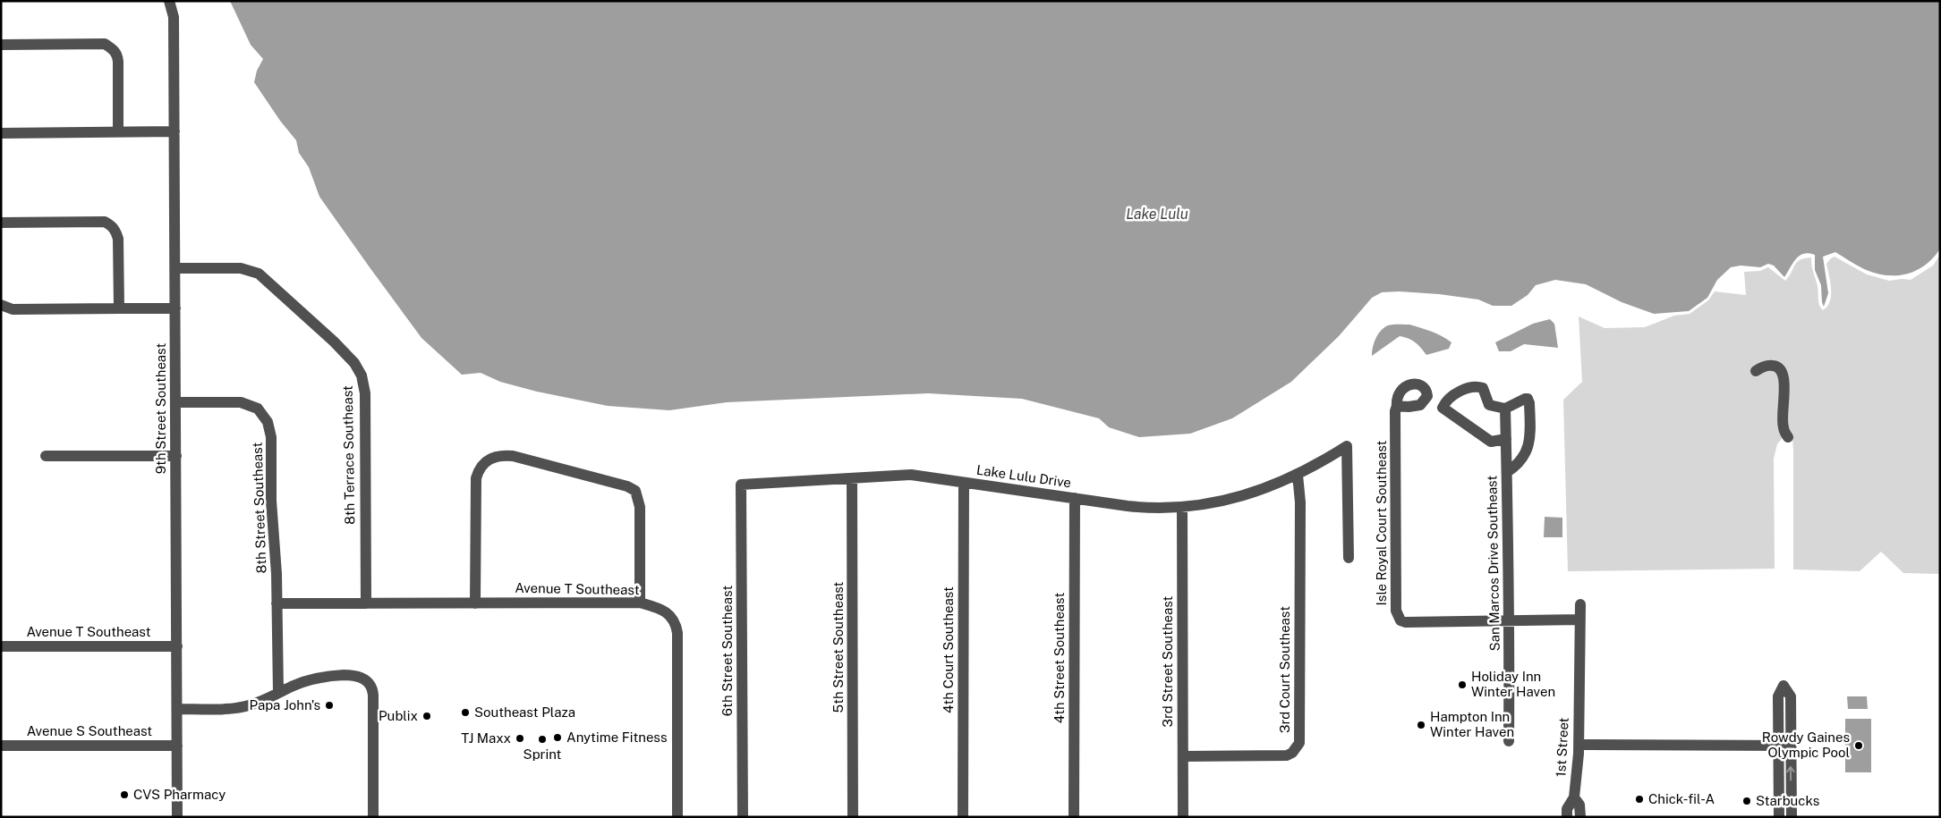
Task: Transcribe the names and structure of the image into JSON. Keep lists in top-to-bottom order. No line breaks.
{"streets":{"street":["9th Street Southeast","8th Terrace Southeast","Lake Lulu Drive","8th Street Southeast","Isle Royal Court Southeast","San Marcos Drive Southeast","Avenue T Southeast","5th Street Southeast","4th Court Southeast","6th Street Southeast","4th Street Southeast","3rd Street Southeast","3rd Court Southeast","Avenue S Southeast","1st Street"]},"crossings":[["9th Street Southeast","8th Terrace Southeast"],["9th Street Southeast","8th Street Southeast"],["9th Street Southeast","Avenue T Southeast"],["9th Street Southeast","Avenue S Southeast"],["8th Terrace Southeast","Avenue T Southeast"],["Lake Lulu Drive","5th Street Southeast"],["Lake Lulu Drive","4th Court Southeast"],["Lake Lulu Drive","6th Street Southeast"],["Lake Lulu Drive","4th Street Southeast"],["Lake Lulu Drive","3rd Street Southeast"],["Lake Lulu Drive","3rd Court Southeast"],["8th Street Southeast","Avenue T Southeast"],["Isle Royal Court Southeast","San Marcos Drive Southeast"],["Isle Royal Court Southeast","1st Street"],["3rd Street Southeast","3rd Court Southeast"]],"water":["Lake Lulu"],"places":["Holiday Inn Winter Haven","Papa John's","Southeast Plaza","Publix","Hampton Inn Winter Haven","Anytime Fitness","TJ Maxx","Sprint","Rowdy Gaines Olympic Pool","CVS Pharmacy","Chick-fil-A","Starbucks"]}
